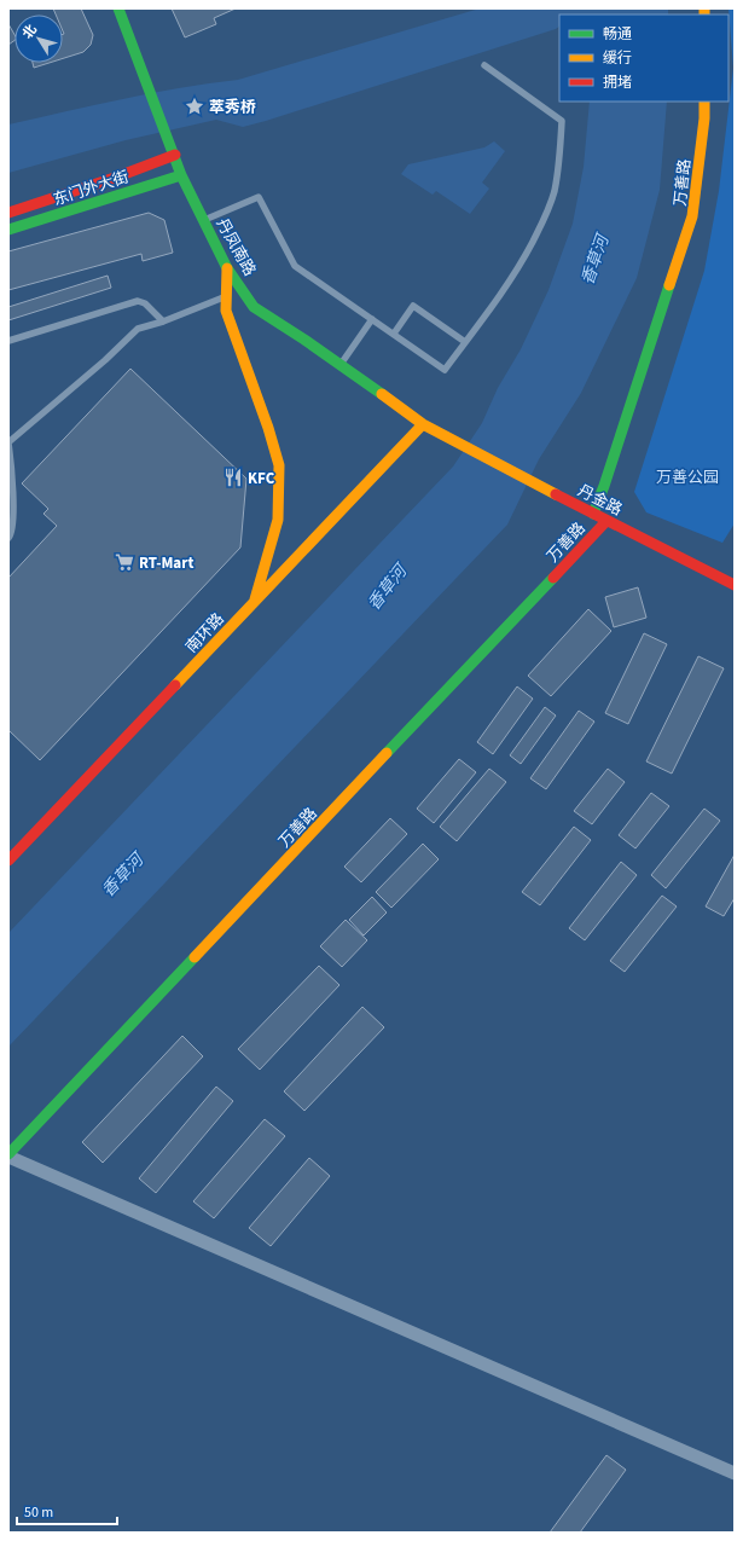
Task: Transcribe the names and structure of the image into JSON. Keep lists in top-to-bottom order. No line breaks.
{"streets":{"main road":["万善路","东门外大街","丹凤南路","丹金路","南环路"]},"crossings":[["万善路","丹金路"],["东门外大街","丹凤南路"],["丹凤南路","丹金路"],["丹凤南路","南环路"]],"water":["香草河"],"parks":["万善公园"],"places":{"place":["萃秀桥"],"restaurant":["KFC"],"supermarket":["RT-Mart"]},"legend":["畅通","缓行","拥堵"],"scale_bar":"50 m","north":"top left"}
